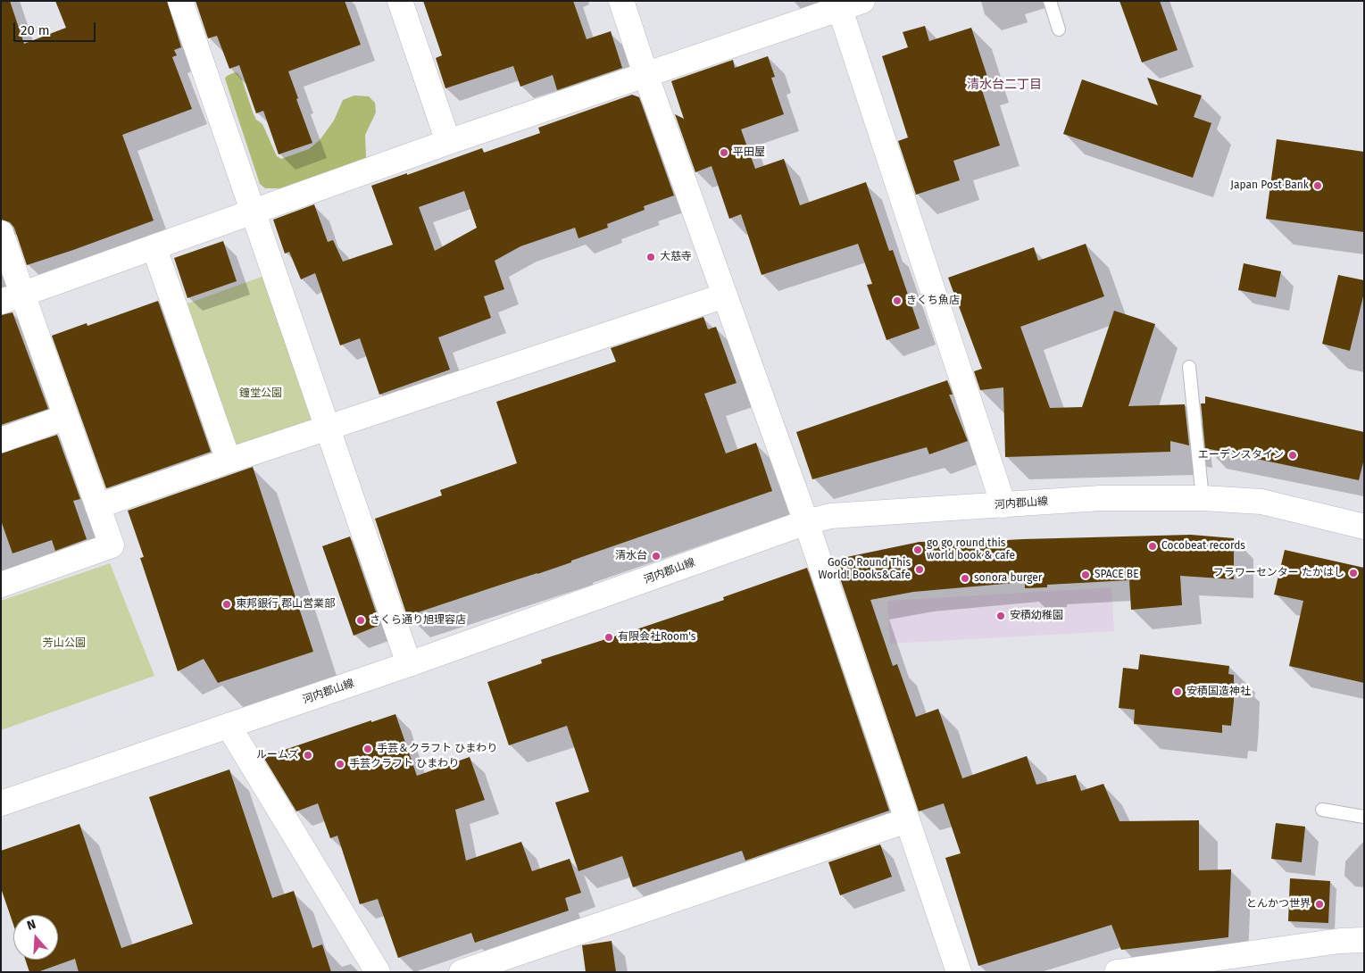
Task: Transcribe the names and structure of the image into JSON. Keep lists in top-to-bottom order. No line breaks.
{"streets":{"street":["河内郡山線"]},"districts":["清水台二丁目"],"parks":["鐘堂公園","芳山公園"],"places":["平田屋","Japan Post Bank","大慈寺","きくち魚店","エーデンスタイン","Cocobeat records","go go round this world book & cafe","清水台","GoGo Round This World! Books&Cafe","フラワーセンター たかはし","SPACE BE","sonora burger","東邦銀行 郡山営業部","安積幼稚園","さくら通り旭理容店","有限会社Room's","安積国造神社","手芸＆クラフト ひまわり","ルームズ","手芸クラフト ひまわり","とんかつ世界"],"scale_bar":"20 m","north":"top"}
